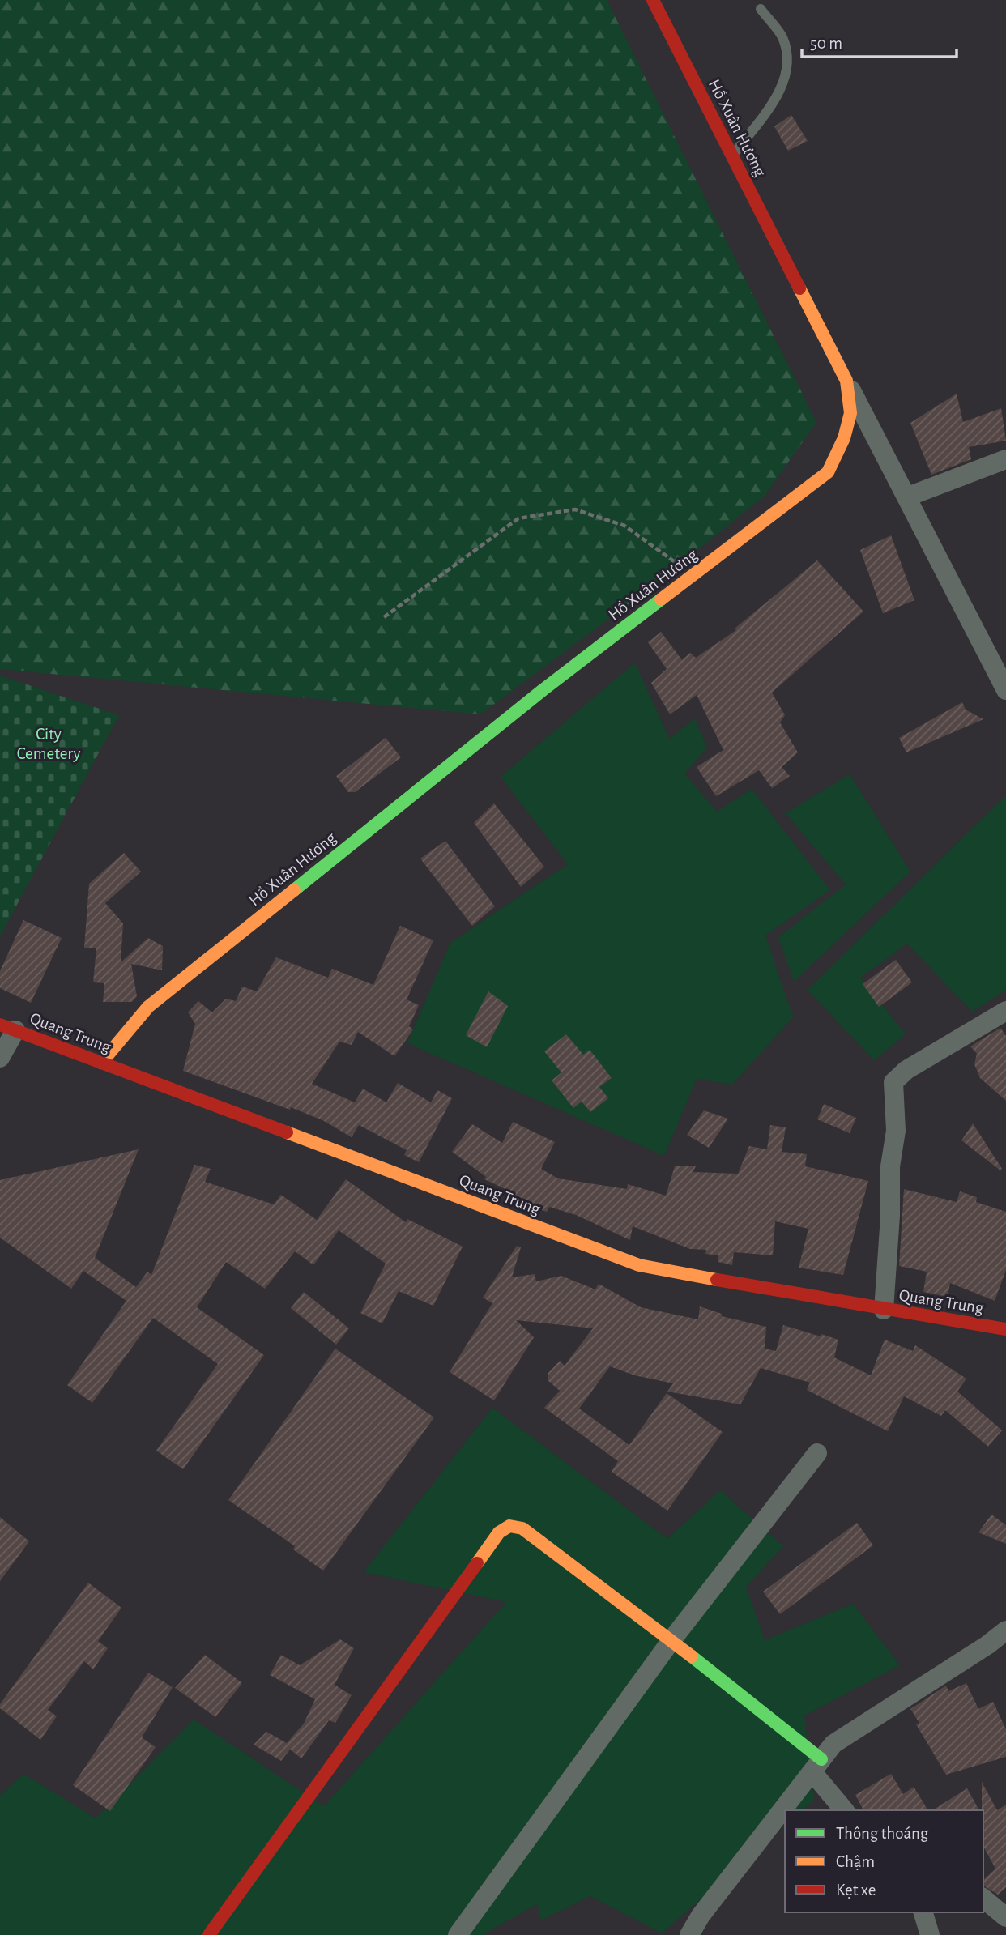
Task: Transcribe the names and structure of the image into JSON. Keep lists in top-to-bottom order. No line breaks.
{"streets":{"street":["Hồ Xuân Hương","Quang Trung"]},"crossings":[["Hồ Xuân Hương","Quang Trung"]],"parks":["City Cemetery"],"legend":["Thông thoáng","Chậm","Kẹt xe"],"scale_bar":"50 m"}
